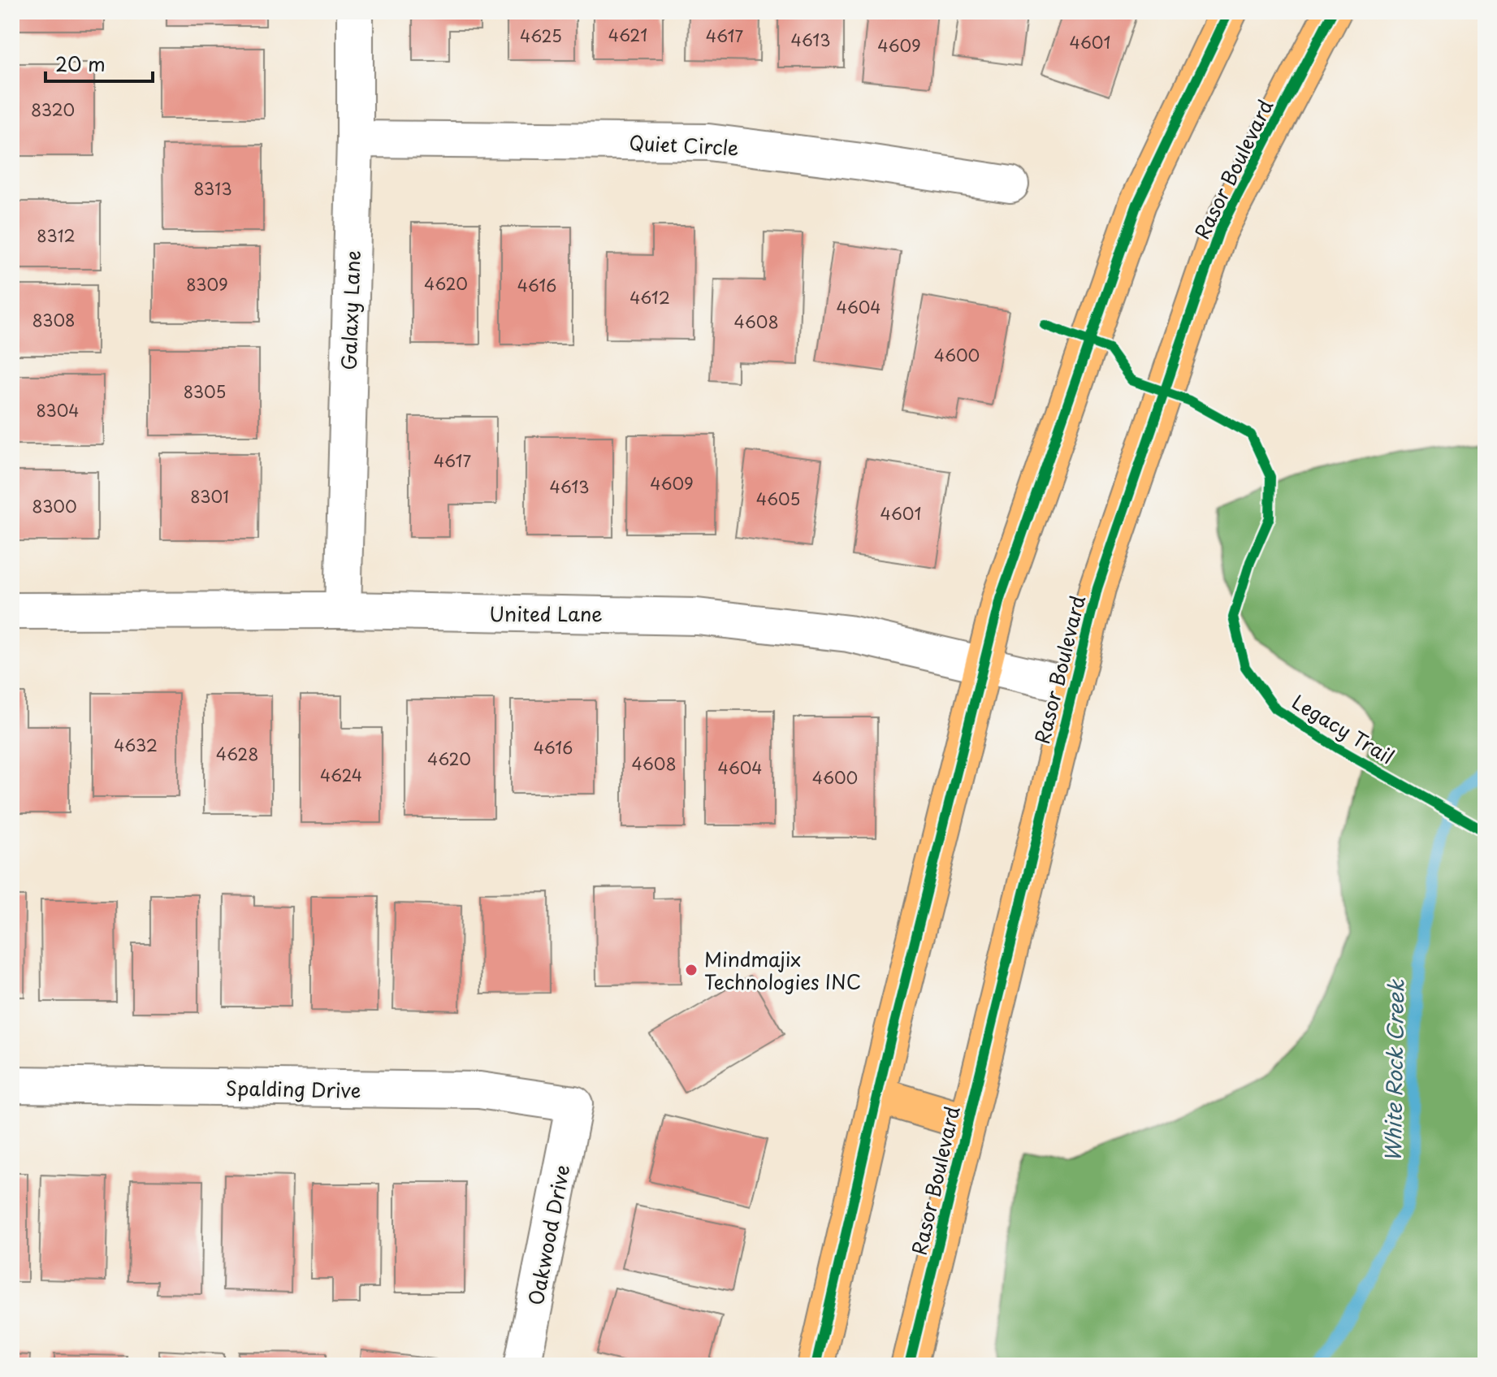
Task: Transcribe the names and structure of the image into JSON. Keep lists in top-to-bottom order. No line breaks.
{"streets":{"main road":["Rasor Boulevard"],"street":["Quiet Circle","Galaxy Lane","United Lane","Spalding Drive","Oakwood Drive"],"cycle path":["Legacy Trail"]},"crossings":[["Quiet Circle","Galaxy Lane"],["Rasor Boulevard","United Lane"],["Galaxy Lane","United Lane"],["Spalding Drive","Oakwood Drive"]],"water":["White Rock Creek"],"places":["Mindmajix Technologies INC"],"house_numbers":["4621","4625","4617","4613","4601","4609","8320","8313","8312","4620","8309","4616","4612","4604","8308","4608","4600","8305","8304","4617","4609","4613","8301","4605","8300","4601","4632","4616","4628","4620","4608","4604","4624","4600"],"scale_bar":"20 m"}
